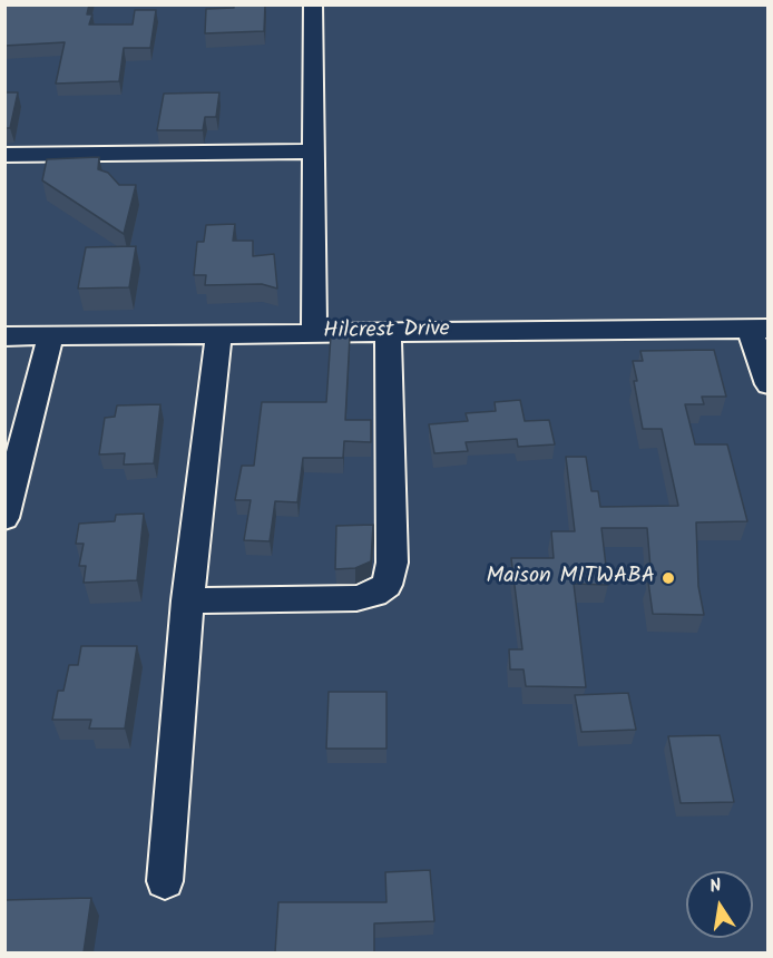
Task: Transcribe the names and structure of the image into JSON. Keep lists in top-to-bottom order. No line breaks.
{"streets":{"street":["Hilcrest Drive"]},"places":["Maison MITWABA"],"north":"top"}
